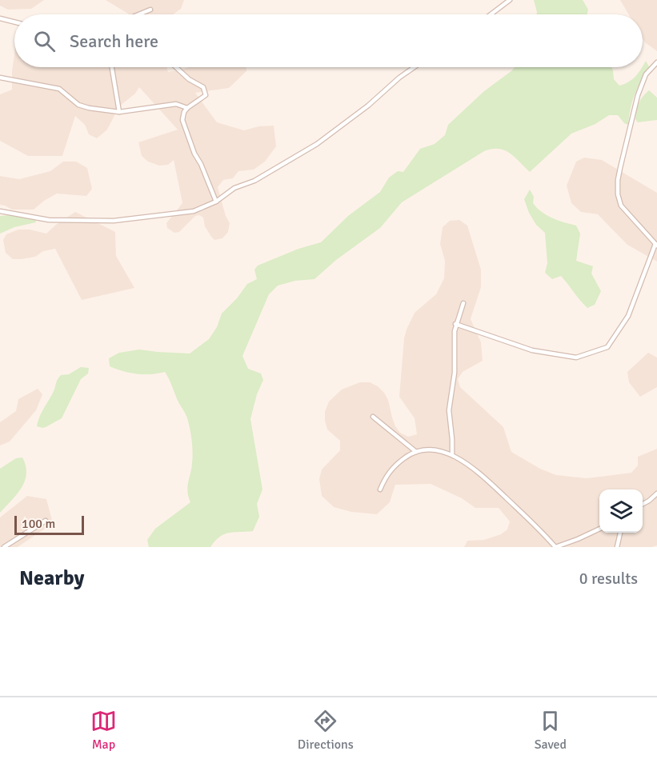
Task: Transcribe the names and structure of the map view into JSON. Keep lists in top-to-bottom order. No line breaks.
{"scale_bar":"100 m","page":{"search":"Search here","scale":"100 m","heading":["Nearby","0 results"],"nav":["Map","Directions","Saved"]}}
